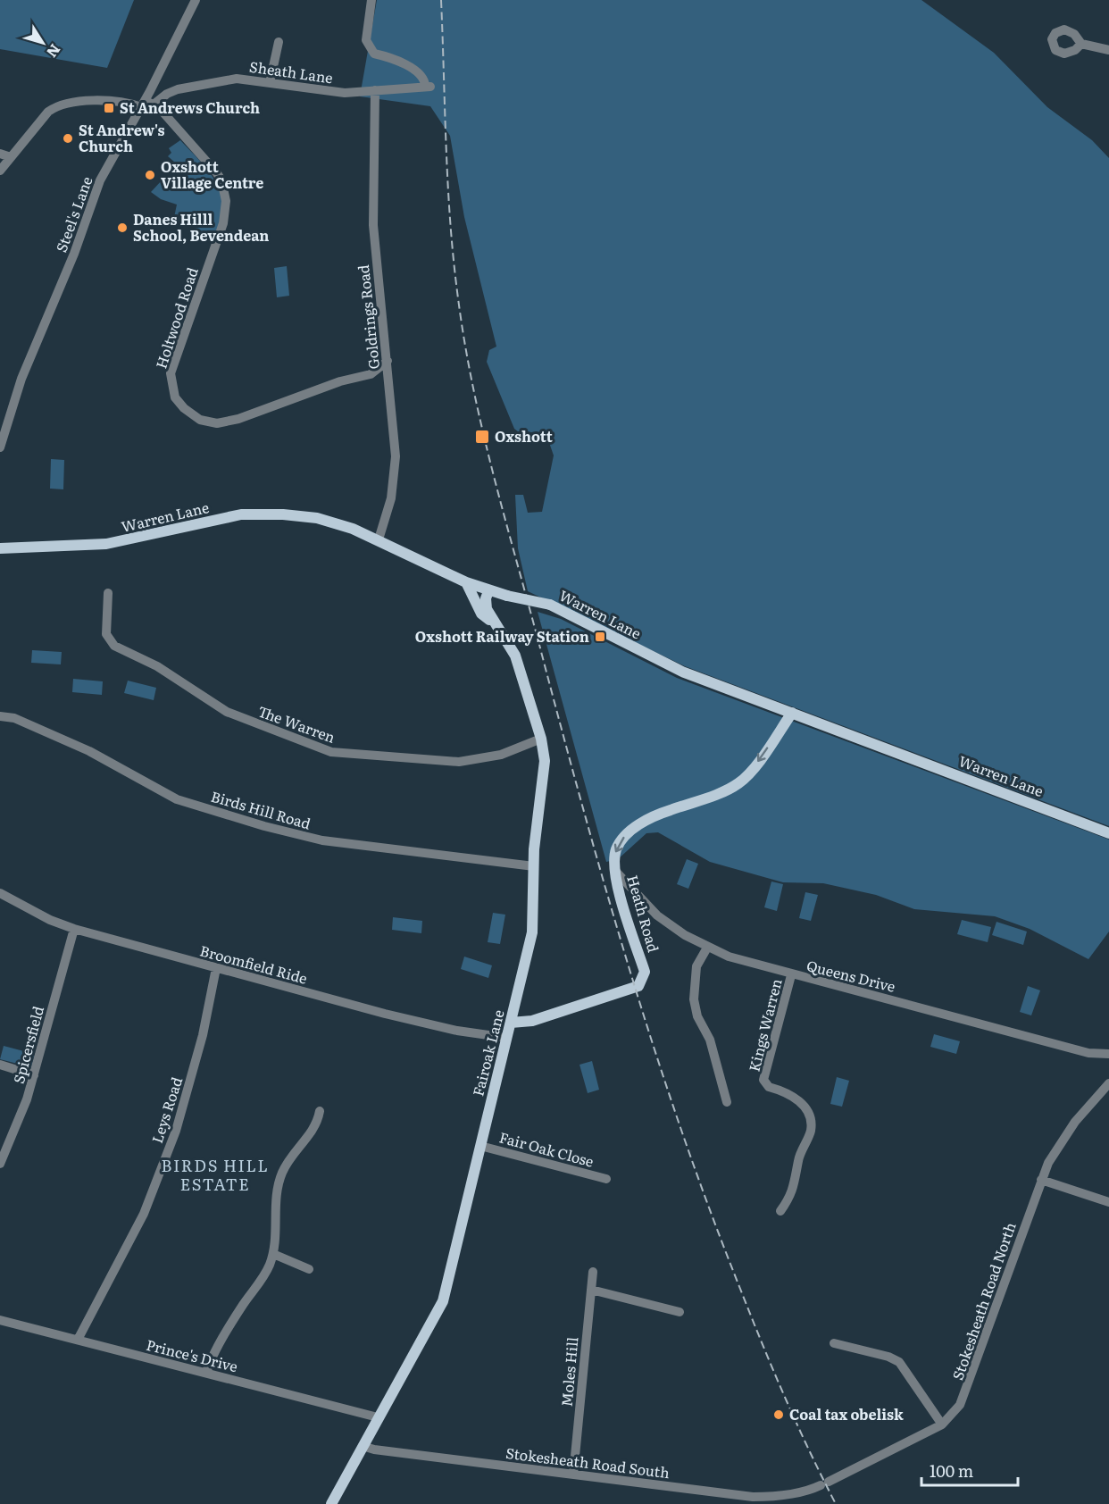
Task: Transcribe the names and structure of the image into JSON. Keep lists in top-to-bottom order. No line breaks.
{"streets":{"main road":["Warren Lane","Heath Road","Fairoak Lane"],"street":["Sheath Lane","Steel's Lane","Goldrings Road","Holtwood Road","The Warren","Birds Hill Road","Broomfield Ride","Queens Drive","Kings Warren","Spicersfield","Leys Road","Fair Oak Close","Stokesheath Road North","Prince's Drive","Moles Hill","Stokesheath Road South"]},"crossings":[["Sheath Lane","Steel's Lane"],["Sheath Lane","Goldrings Road"],["Sheath Lane","Holtwood Road"],["Steel's Lane","Holtwood Road"],["Goldrings Road","Holtwood Road"],["Goldrings Road","Warren Lane"],["Warren Lane","Heath Road"],["Warren Lane","Fairoak Lane"],["The Warren","Fairoak Lane"],["Birds Hill Road","Fairoak Lane"],["Heath Road","Queens Drive"],["Heath Road","Fairoak Lane"],["Broomfield Ride","Spicersfield"],["Broomfield Ride","Fairoak Lane"],["Broomfield Ride","Leys Road"],["Queens Drive","Kings Warren"],["Fairoak Lane","Fair Oak Close"],["Fairoak Lane","Prince's Drive"],["Fairoak Lane","Stokesheath Road South"],["Leys Road","Prince's Drive"],["Stokesheath Road North","Stokesheath Road South"],["Moles Hill","Stokesheath Road South"]],"one_way":["Heath Road"],"districts":["BIRDS HILL ESTATE"],"places":{"transit":["St Andrews Church","Oxshott","Oxshott Railway Station"],"other":["St Andrew's Church","Oxshott Village Centre","Danes Hilll School, Bevendean","Coal tax obelisk"]},"scale_bar":"100 m","north":"bottom right"}
